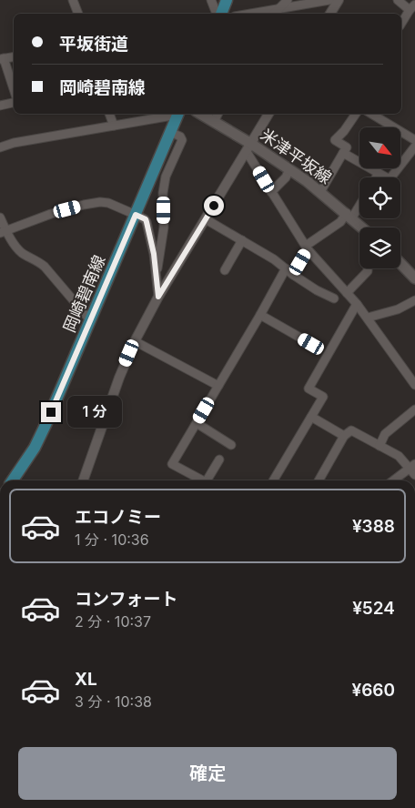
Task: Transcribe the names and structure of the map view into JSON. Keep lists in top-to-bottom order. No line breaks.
{"streets":{"main road":["米津平坂線","岡崎碧南線"]},"north":"bottom right","page":{"banner":["平坂街道","岡崎碧南線"],"bubble":"1 分","list":[{"name":"エコノミー","note":"1 分 · 10:36","value":"¥388"},{"name":"コンフォート","note":"2 分 · 10:37","value":"¥524"},{"name":"XL","note":"3 分 · 10:38","value":"¥660"}],"buttons":"確定"}}
